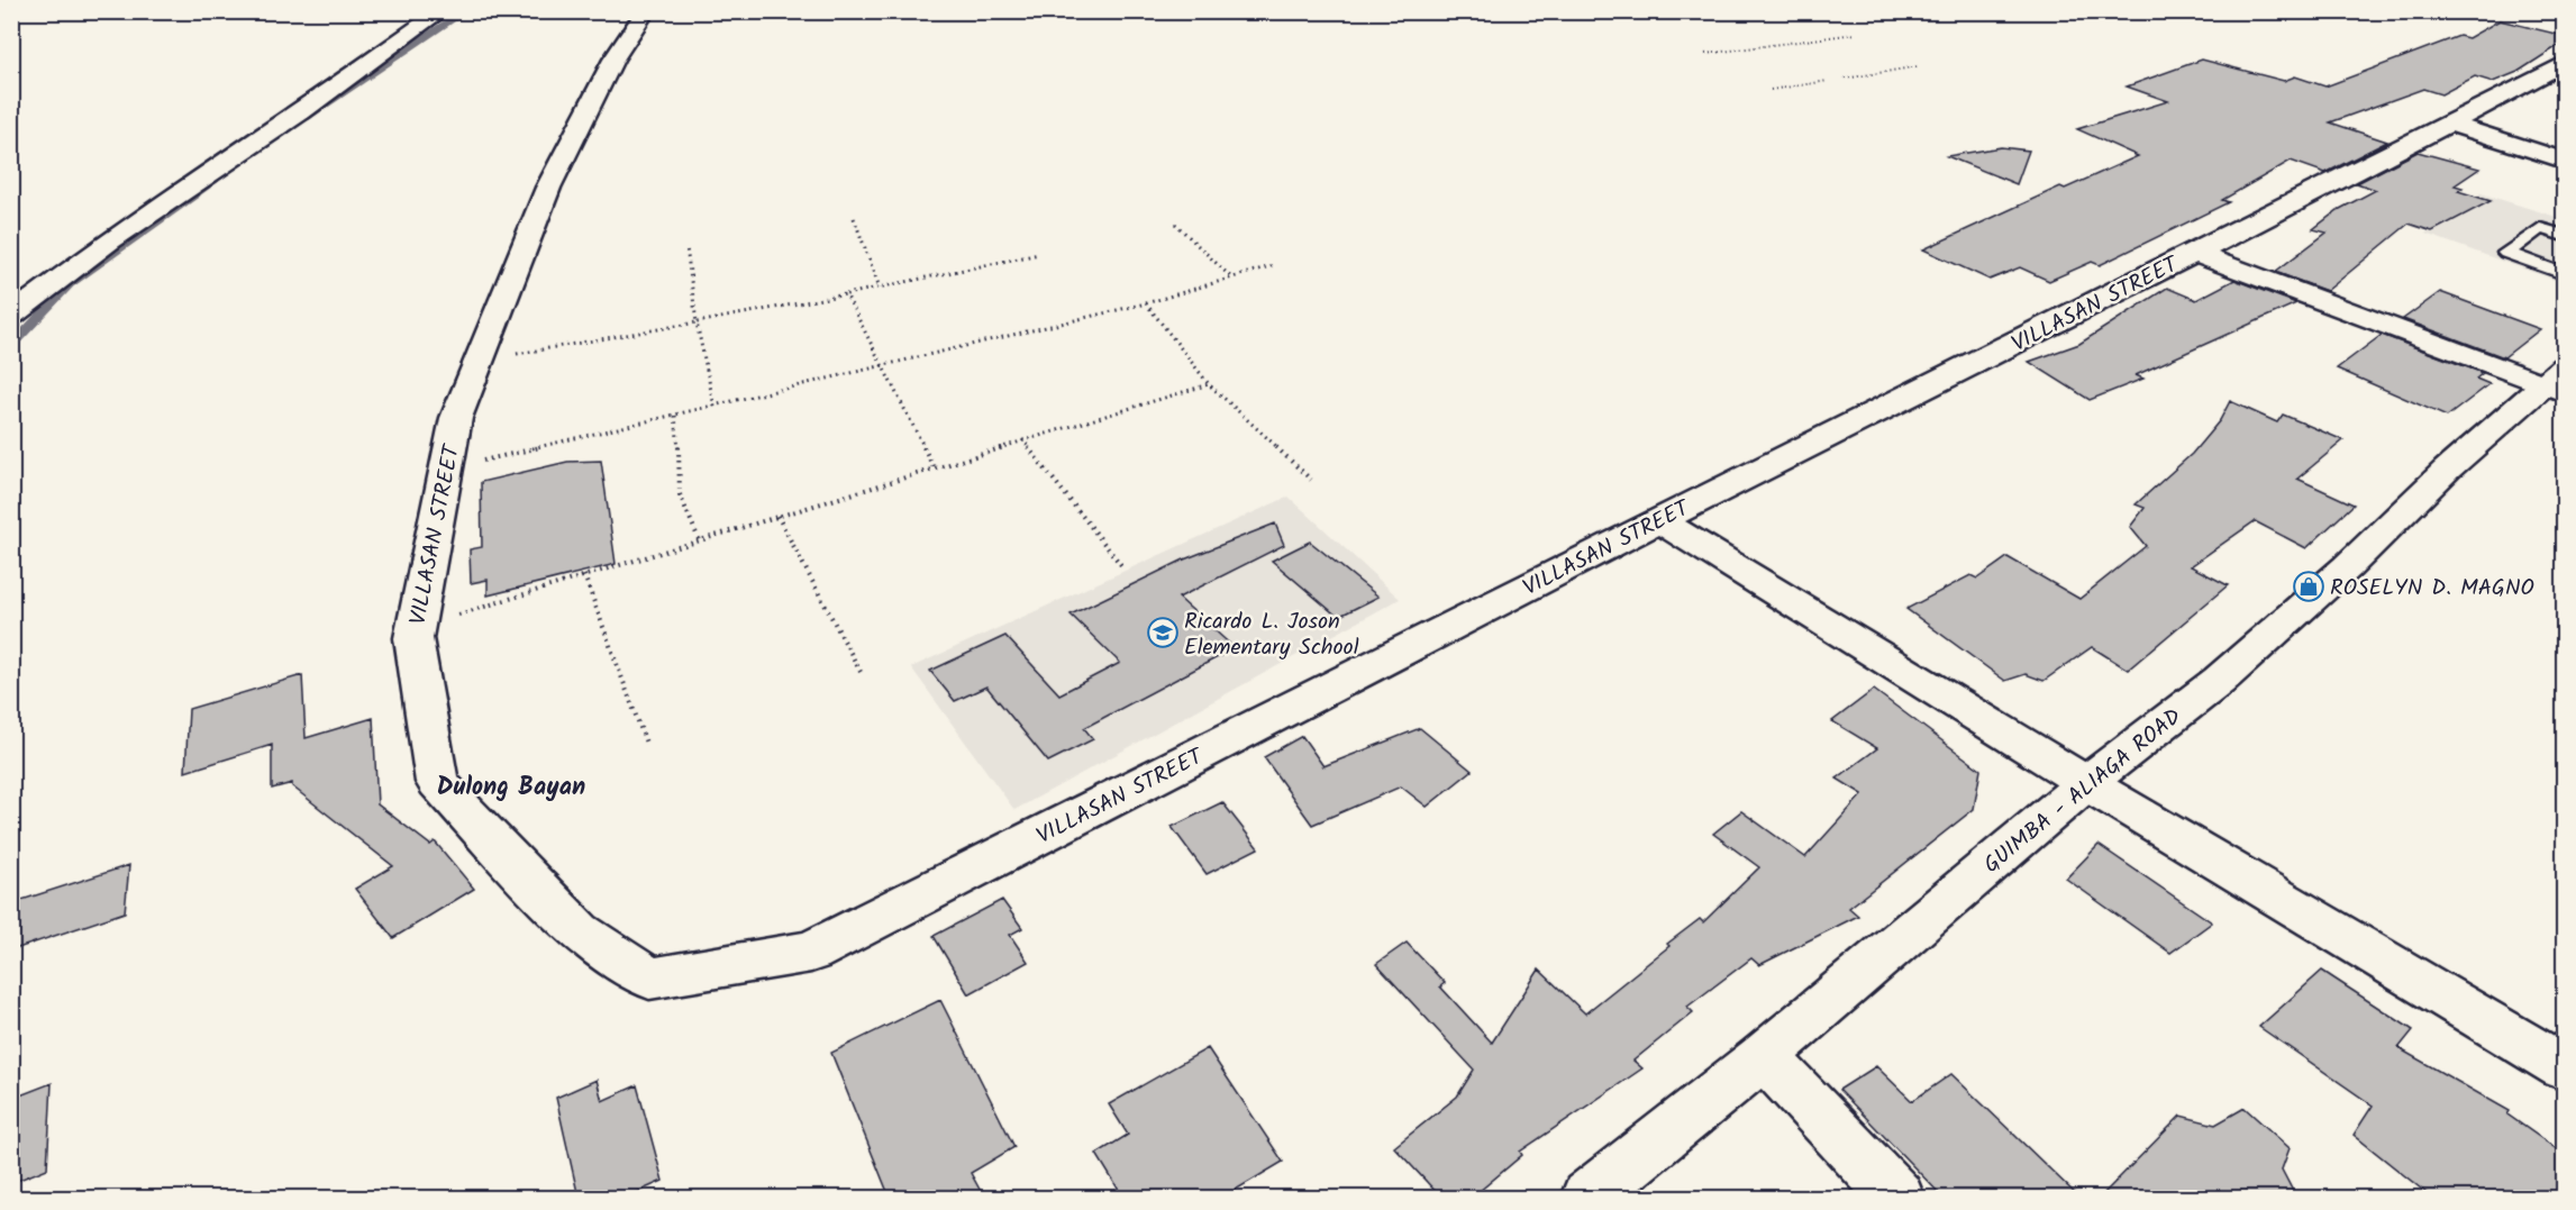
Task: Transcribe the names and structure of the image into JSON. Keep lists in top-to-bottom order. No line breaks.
{"streets":{"street":["VILLASAN STREET","GUIMBA - ALIAGA ROAD"]},"districts":["Dulong Bayan"],"places":{"shop":["ROSELYN D. MAGNO"],"school or university":["Ricardo L. Joson Elementary School"]}}
